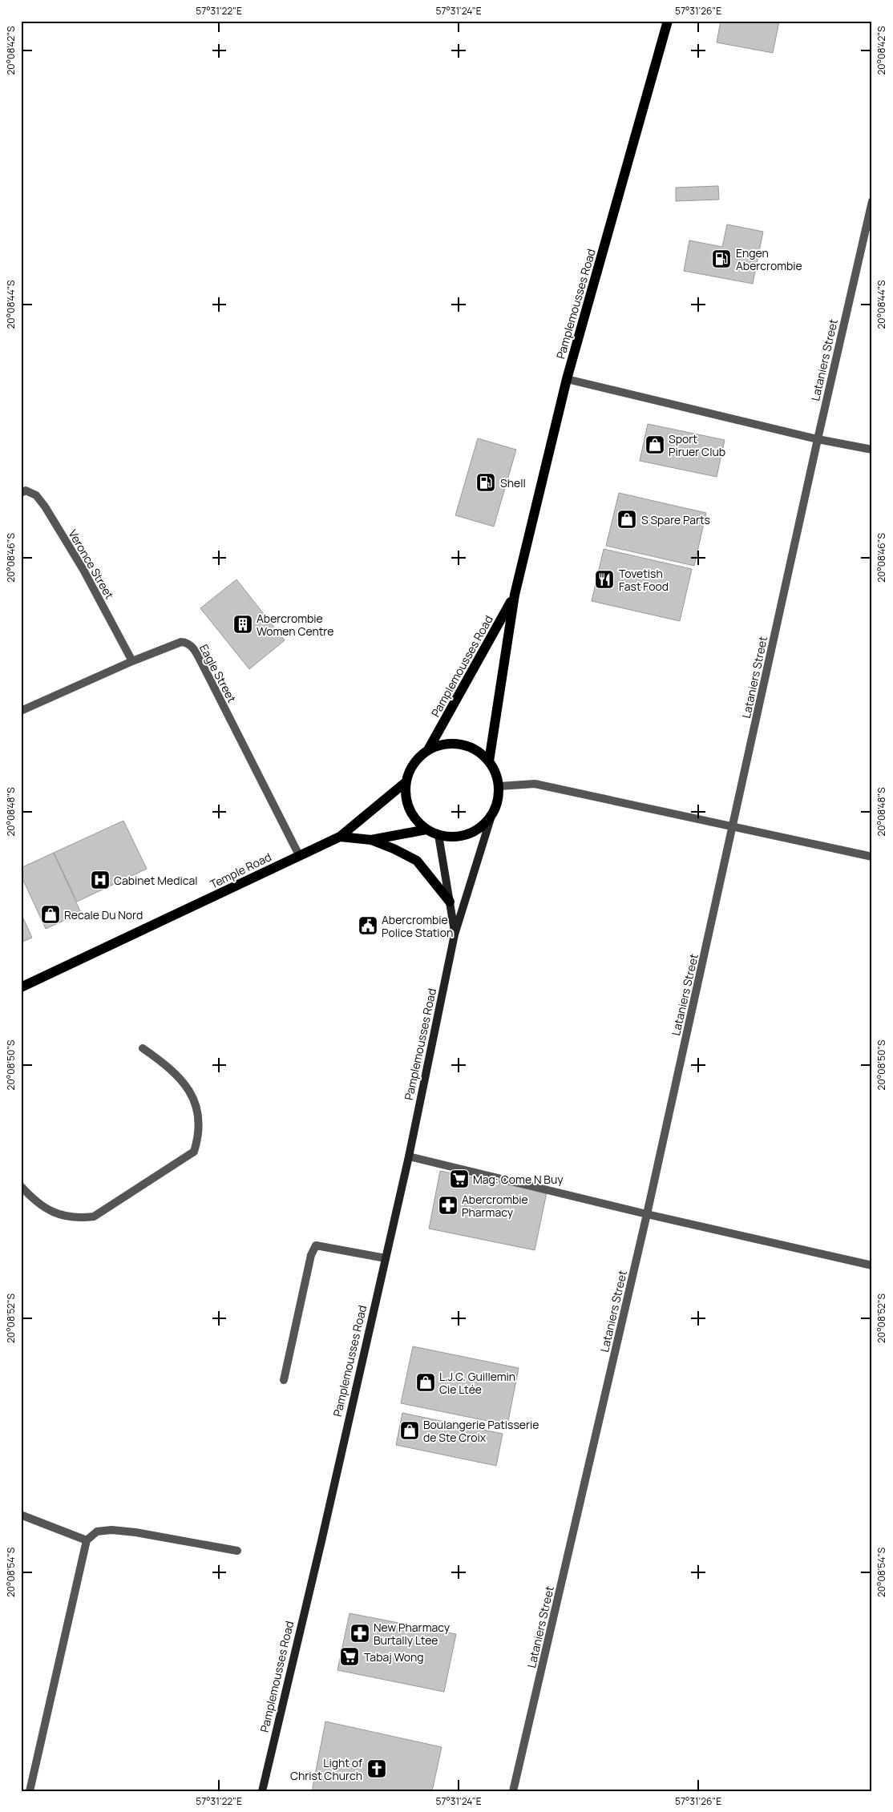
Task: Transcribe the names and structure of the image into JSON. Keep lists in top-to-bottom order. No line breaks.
{"streets":{"main road":["Pamplemousses Road","Temple Road"],"street":["Lataniers Street","Veronce Street","Eagle Street"]},"crossings":[["Pamplemousses Road","Temple Road"],["Veronce Street","Eagle Street"],["Eagle Street","Temple Road"]],"places":{"fuel station":["Engen Abercrombie","Shell"],"shop":["Sport Piruer Club","S Spare Parts","Recale Du Nord","L.J.C. Guillemin Cie Ltée","Boulangerie Patisserie de Ste Croix"],"restaurant":["Tovetish Fast Food"],"building":["Abercrombie Women Centre"],"hospital":["Cabinet Medical"],"public building":["Abercrombie Police Station"],"supermarket":["Mag: Come N Buy","Tabaj Wong"],"pharmacy":["Abercrombie Pharmacy","New Pharmacy Burtally Ltee"],"church":["Light of Christ Church"]},"coordinates":["57°31'22\"E","57°31'24\"E","57°31'26\"E","20°08'42\"S","20°08'44\"S","20°08'46\"S","20°08'48\"S","20°08'50\"S","20°08'52\"S","20°08'54\"S"]}
